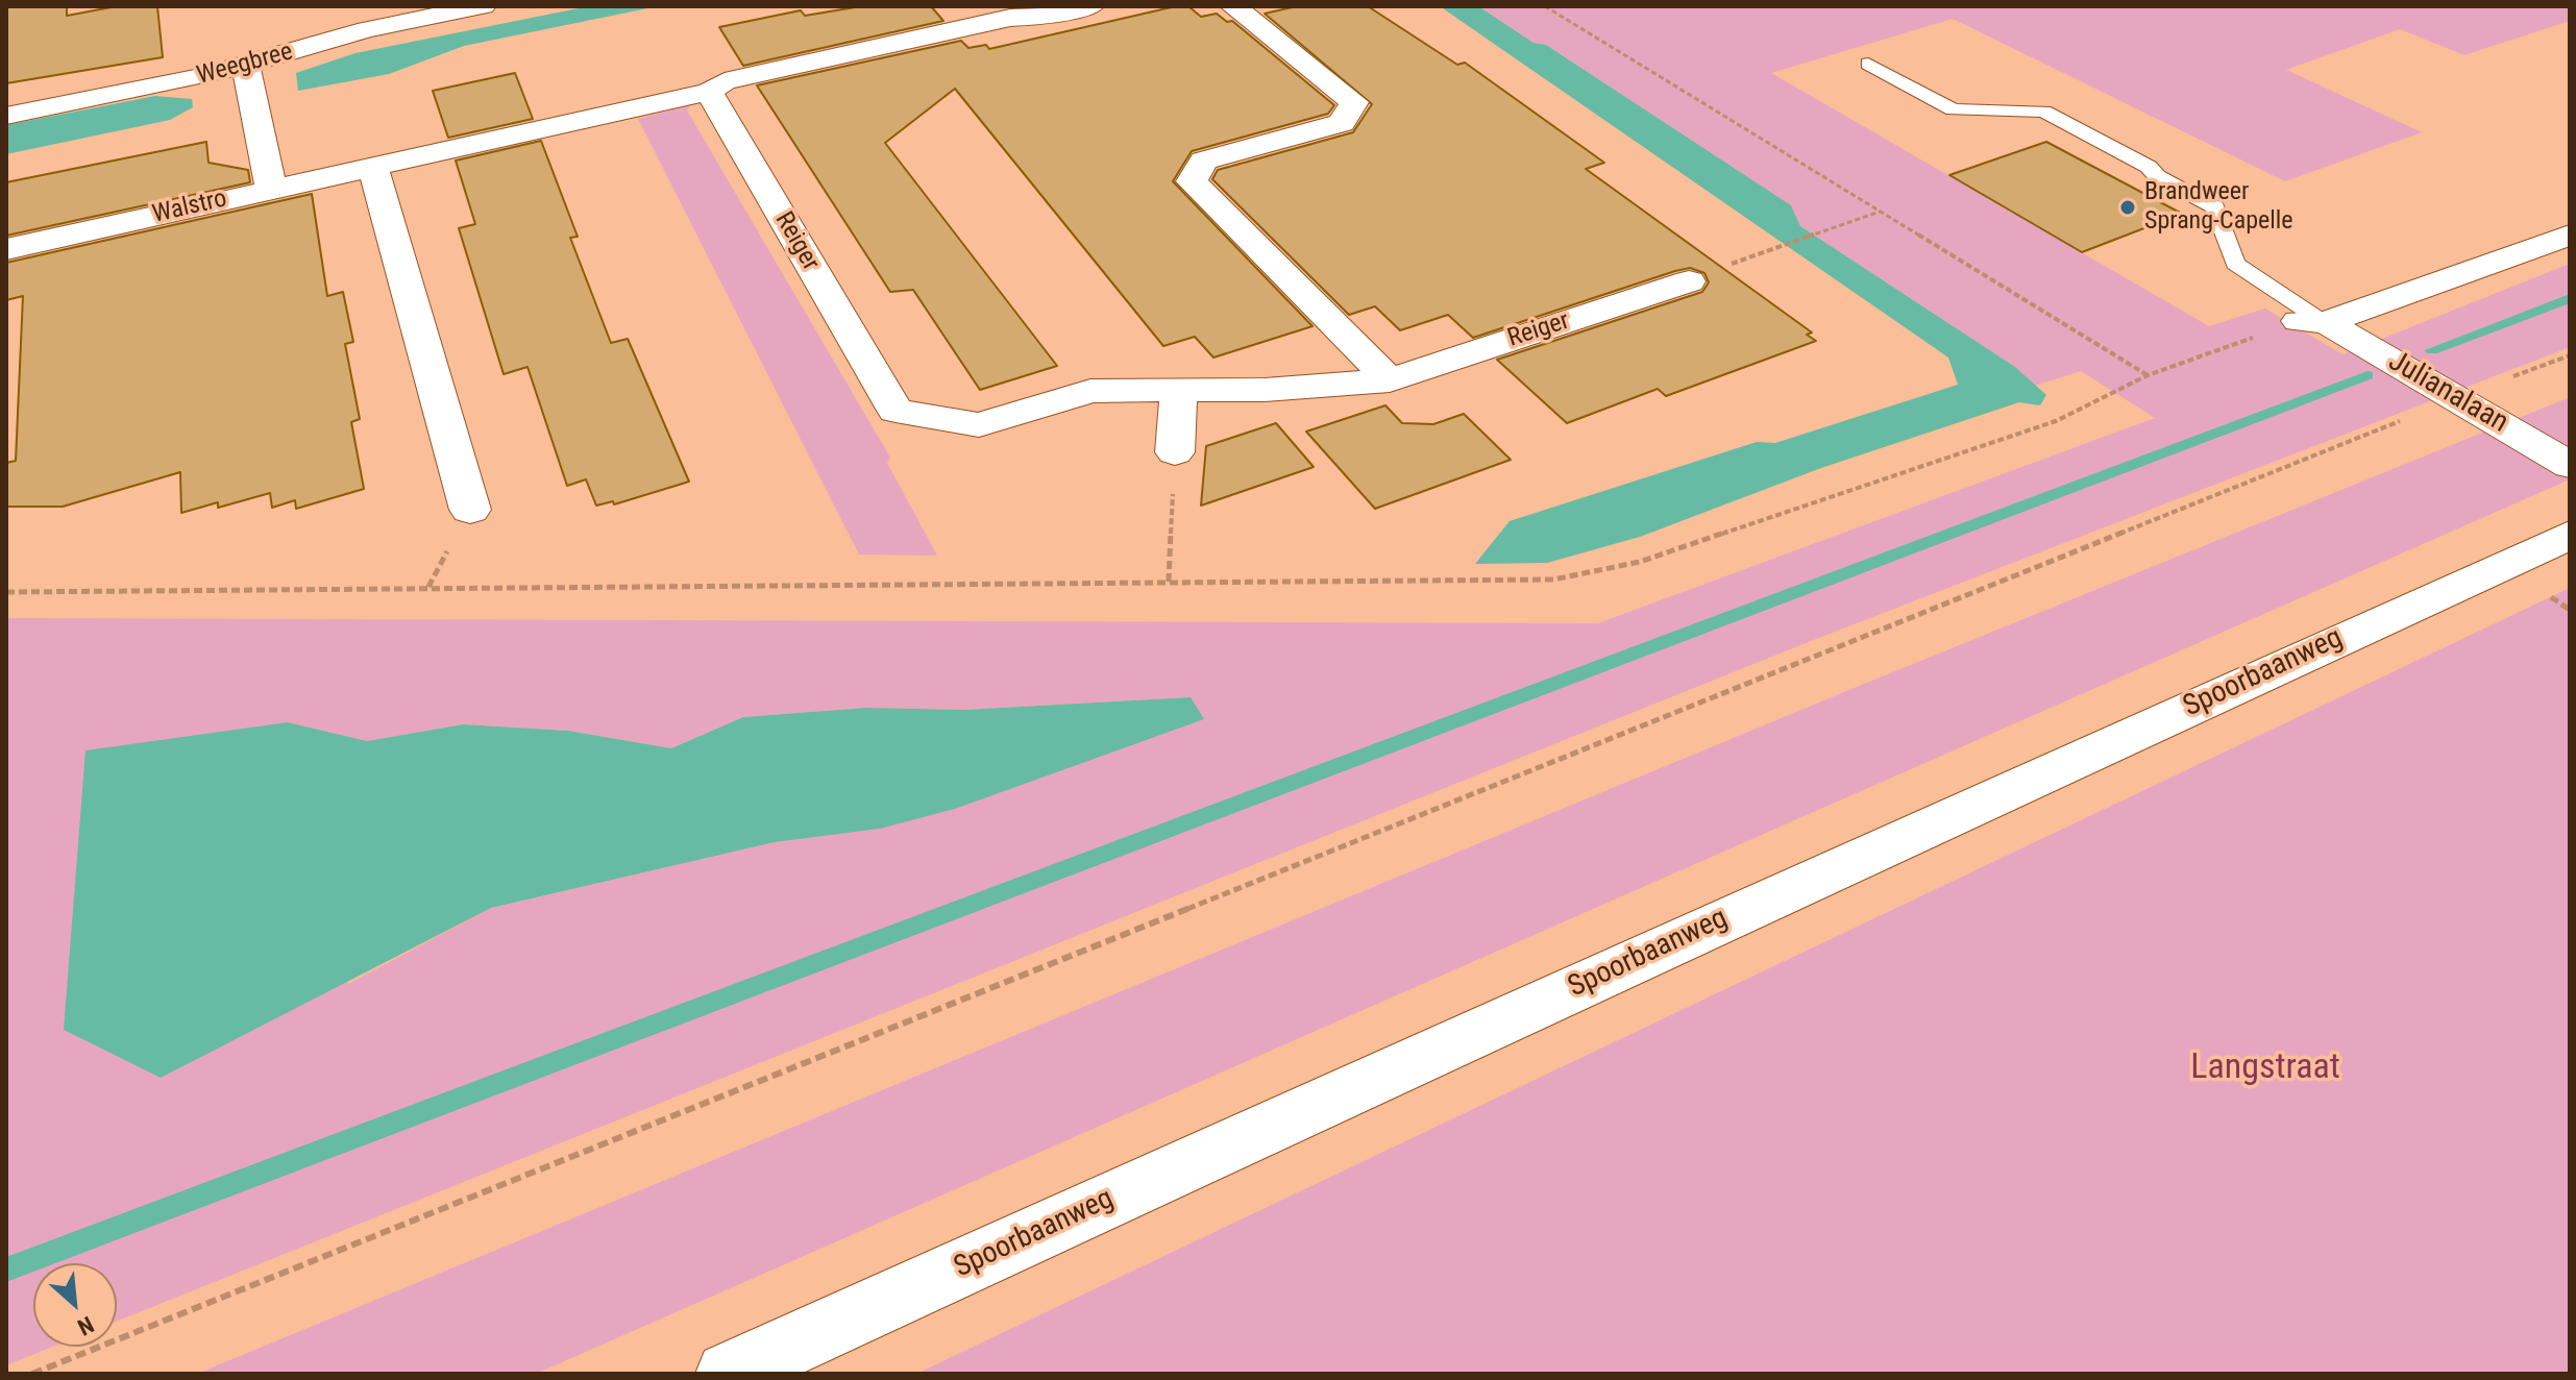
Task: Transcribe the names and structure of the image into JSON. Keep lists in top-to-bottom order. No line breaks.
{"streets":{"street":["Weegbree","Walstro","Reiger","Julianalaan","Spoorbaanweg"]},"crossings":[["Walstro","Reiger"]],"parks":["Langstraat"],"places":["Brandweer Sprang-Capelle"],"north":"bottom right"}
